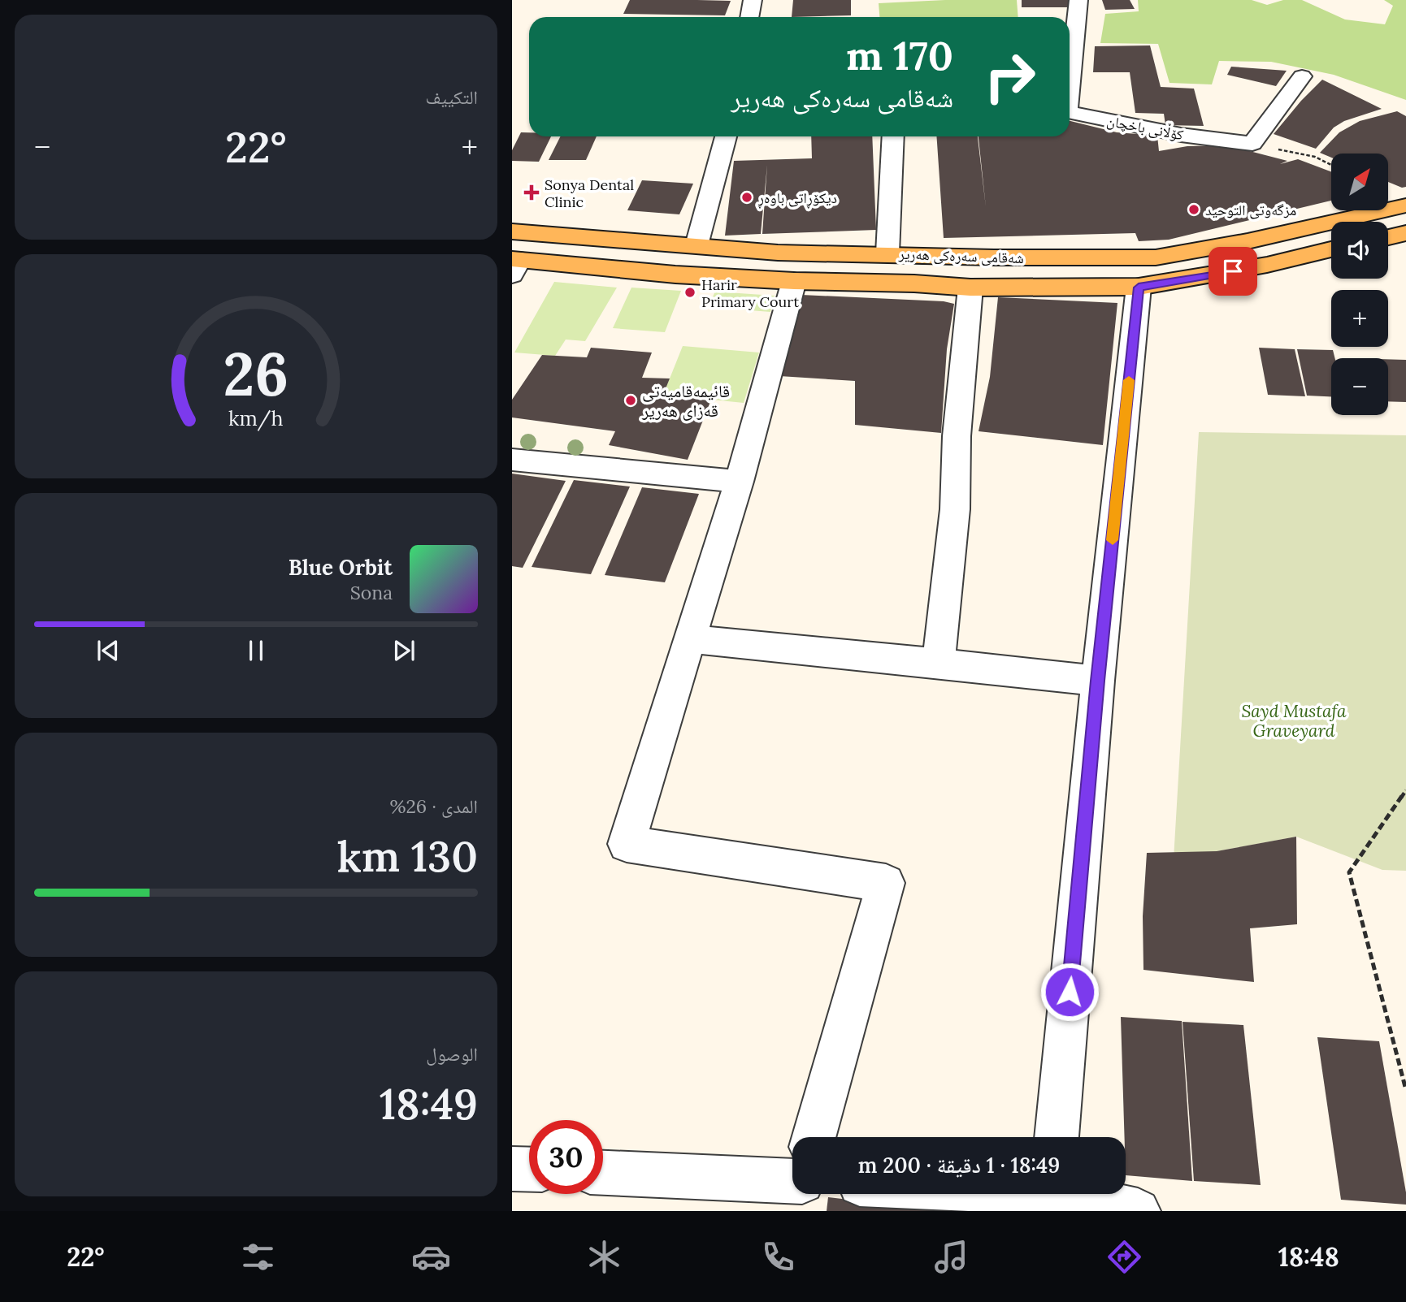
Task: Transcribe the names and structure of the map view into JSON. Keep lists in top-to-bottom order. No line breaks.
{"streets":{"main road":["شەقامی سەرەکی هەریر"],"street":["کۆڵانی باخچان"]},"parks":["Sayd Mustafa Graveyard"],"places":{"health":["Sonya Dental Clinic"],"other":["دیکۆڕاتی باوەڕ","مزگەوتی التوحید","Harir Primary Court","قائیمەقامیەتی قەزای هەریر"]},"north":"top right","page":{"tile":["التكييف",["المدى · 26%","130 km"],["الوصول","18:49"]],"turn":["170 m","شەقامی سەرەکی هەریر"],"heat":["−","22°","+"],"map_buttons":["+","−"],"song":["Blue Orbit","Sona"],"limit":"30","trip":"18:49 · 1 دقيقة · 200 m","tabs":["18:48","22°"],"gauge":["26","km/h"]}}
